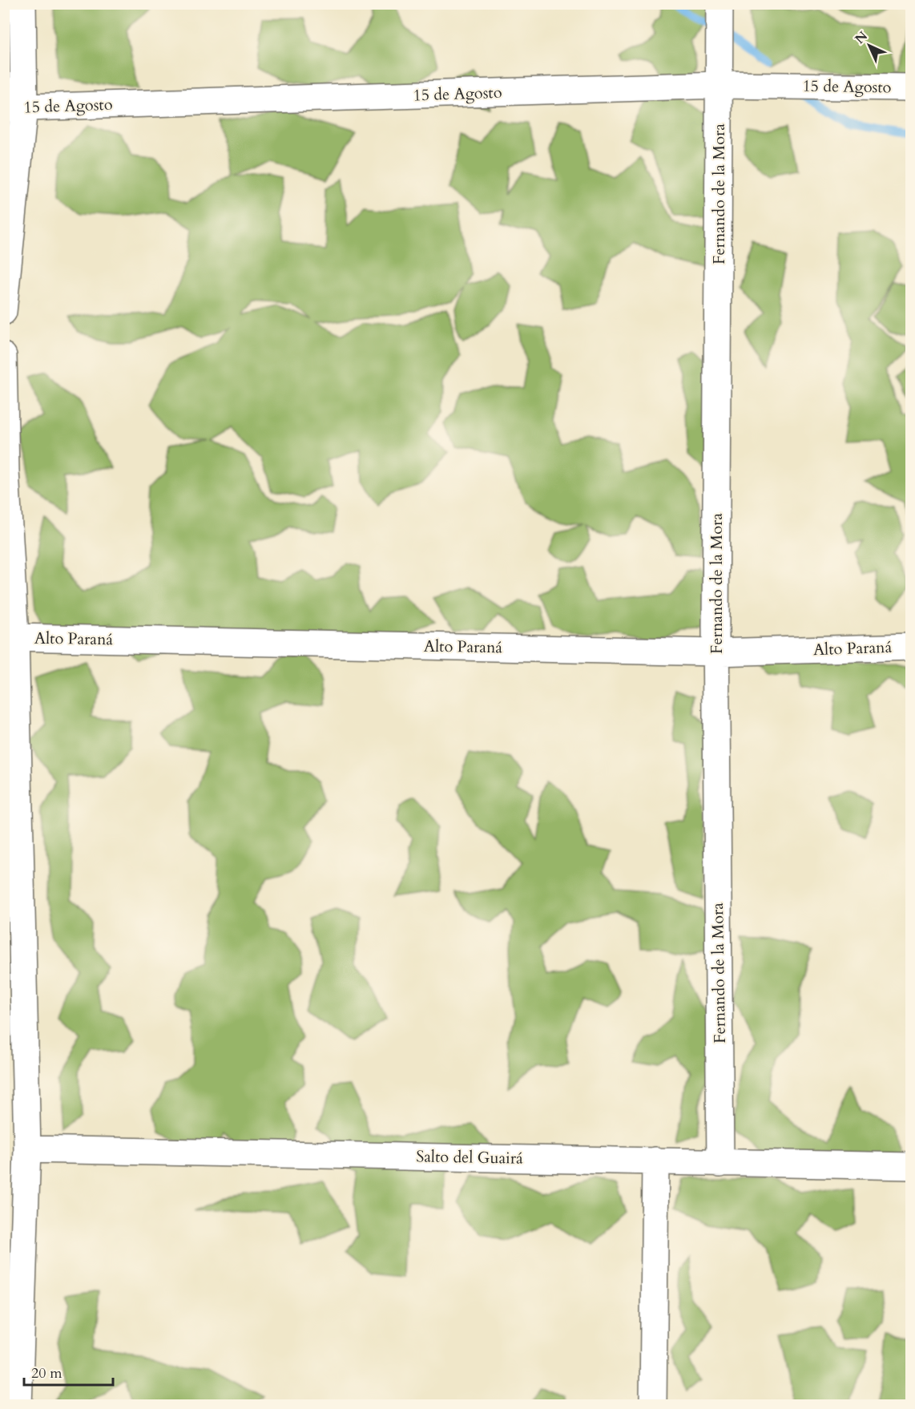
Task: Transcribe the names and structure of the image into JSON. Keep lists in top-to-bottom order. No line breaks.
{"streets":{"street":["15 de Agosto","Fernando de la Mora","Alto Paraná","Salto del Guairá"]},"crossings":[["15 de Agosto","Fernando de la Mora"],["Fernando de la Mora","Alto Paraná"],["Fernando de la Mora","Salto del Guairá"]],"scale_bar":"20 m","north":"top left"}
